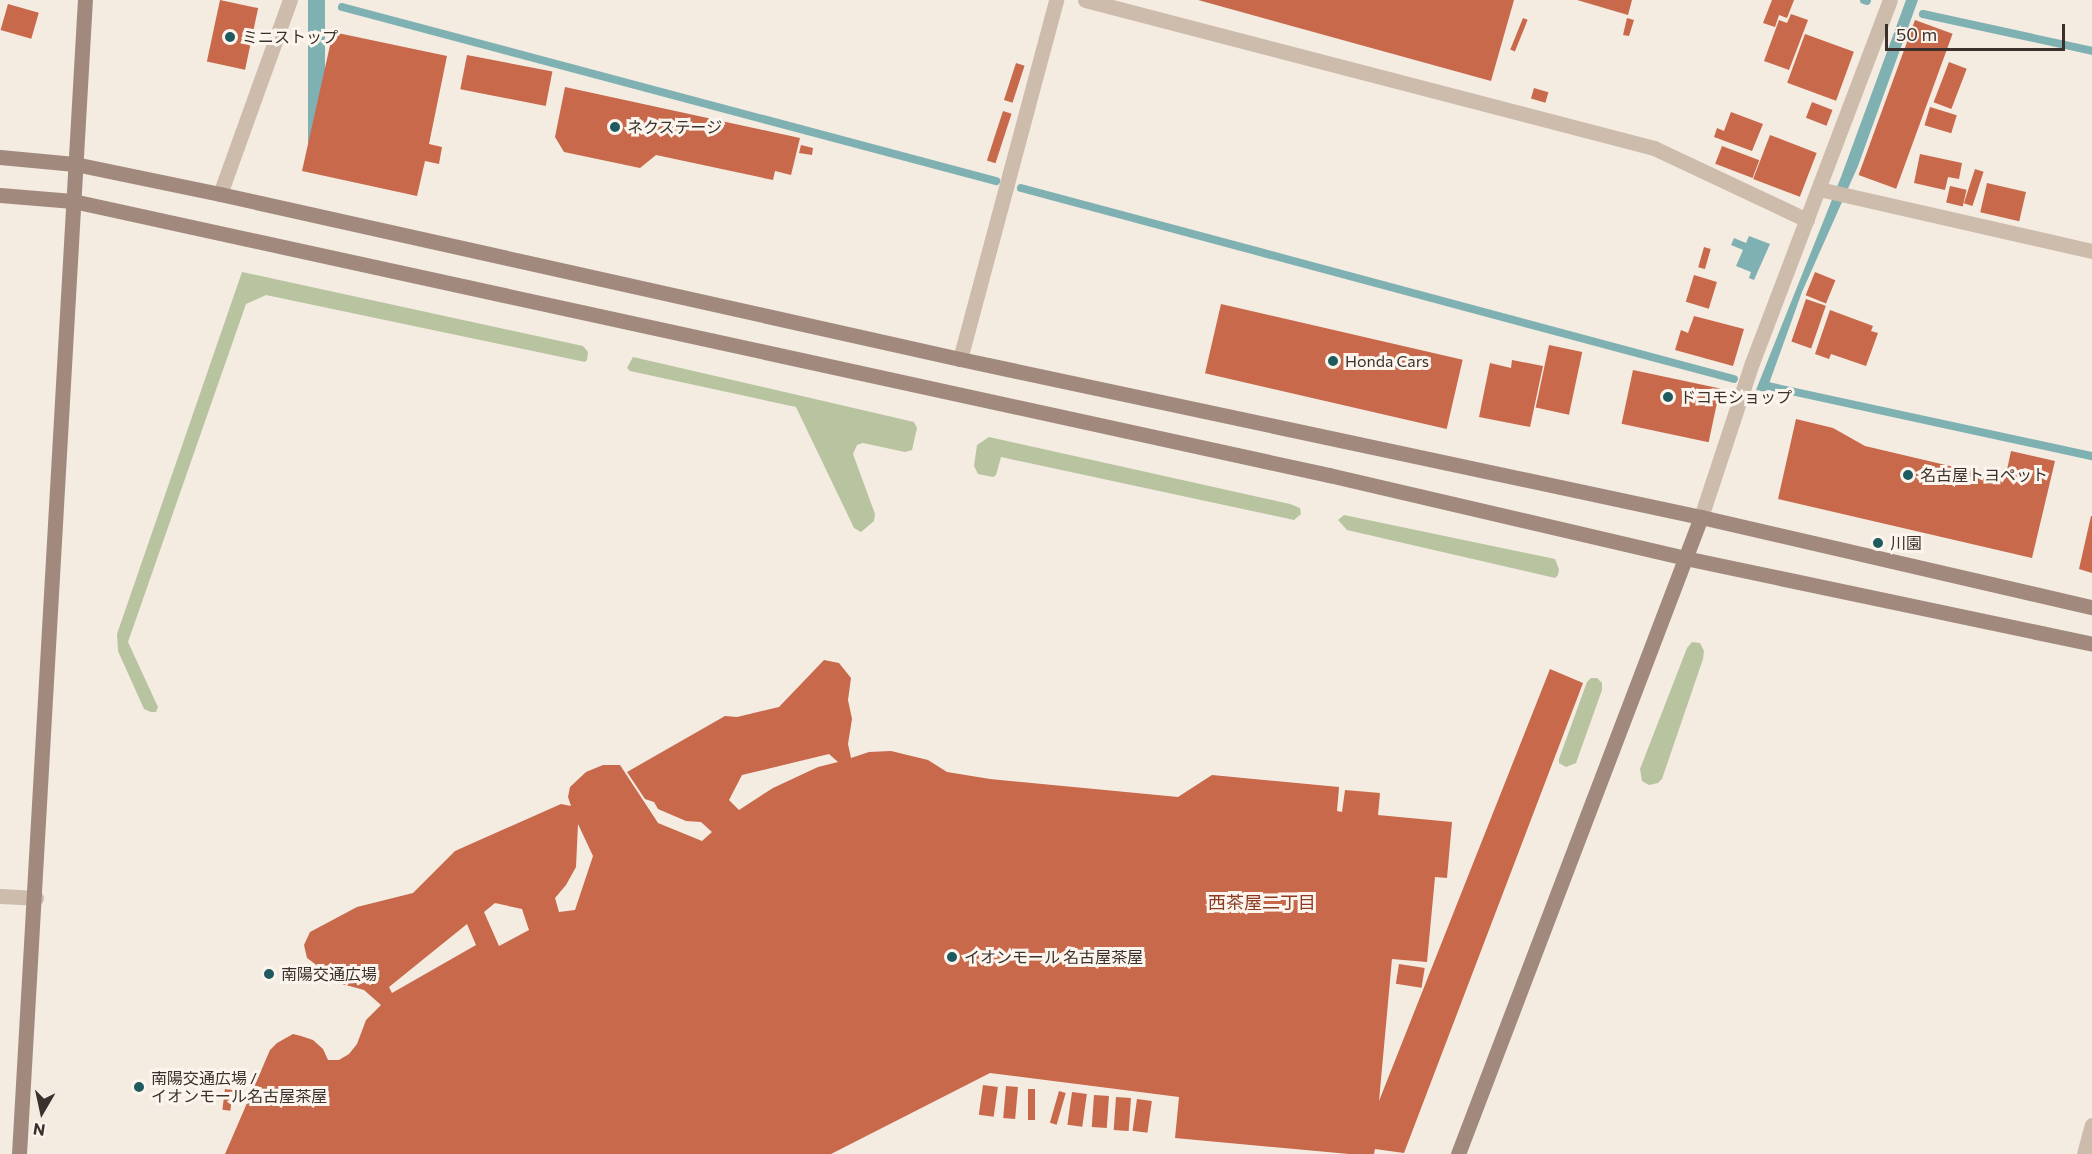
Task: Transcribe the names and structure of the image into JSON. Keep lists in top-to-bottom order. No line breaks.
{"districts":["西茶屋二丁目"],"places":["ミニストップ","ネクステージ","Honda Cars","ドコモショップ","名古屋トヨペット","川園","イオンモール 名古屋茶屋","南陽交通広場","南陽交通広場 / イオンモール名古屋茶屋"],"scale_bar":"50 m","north":"bottom"}
